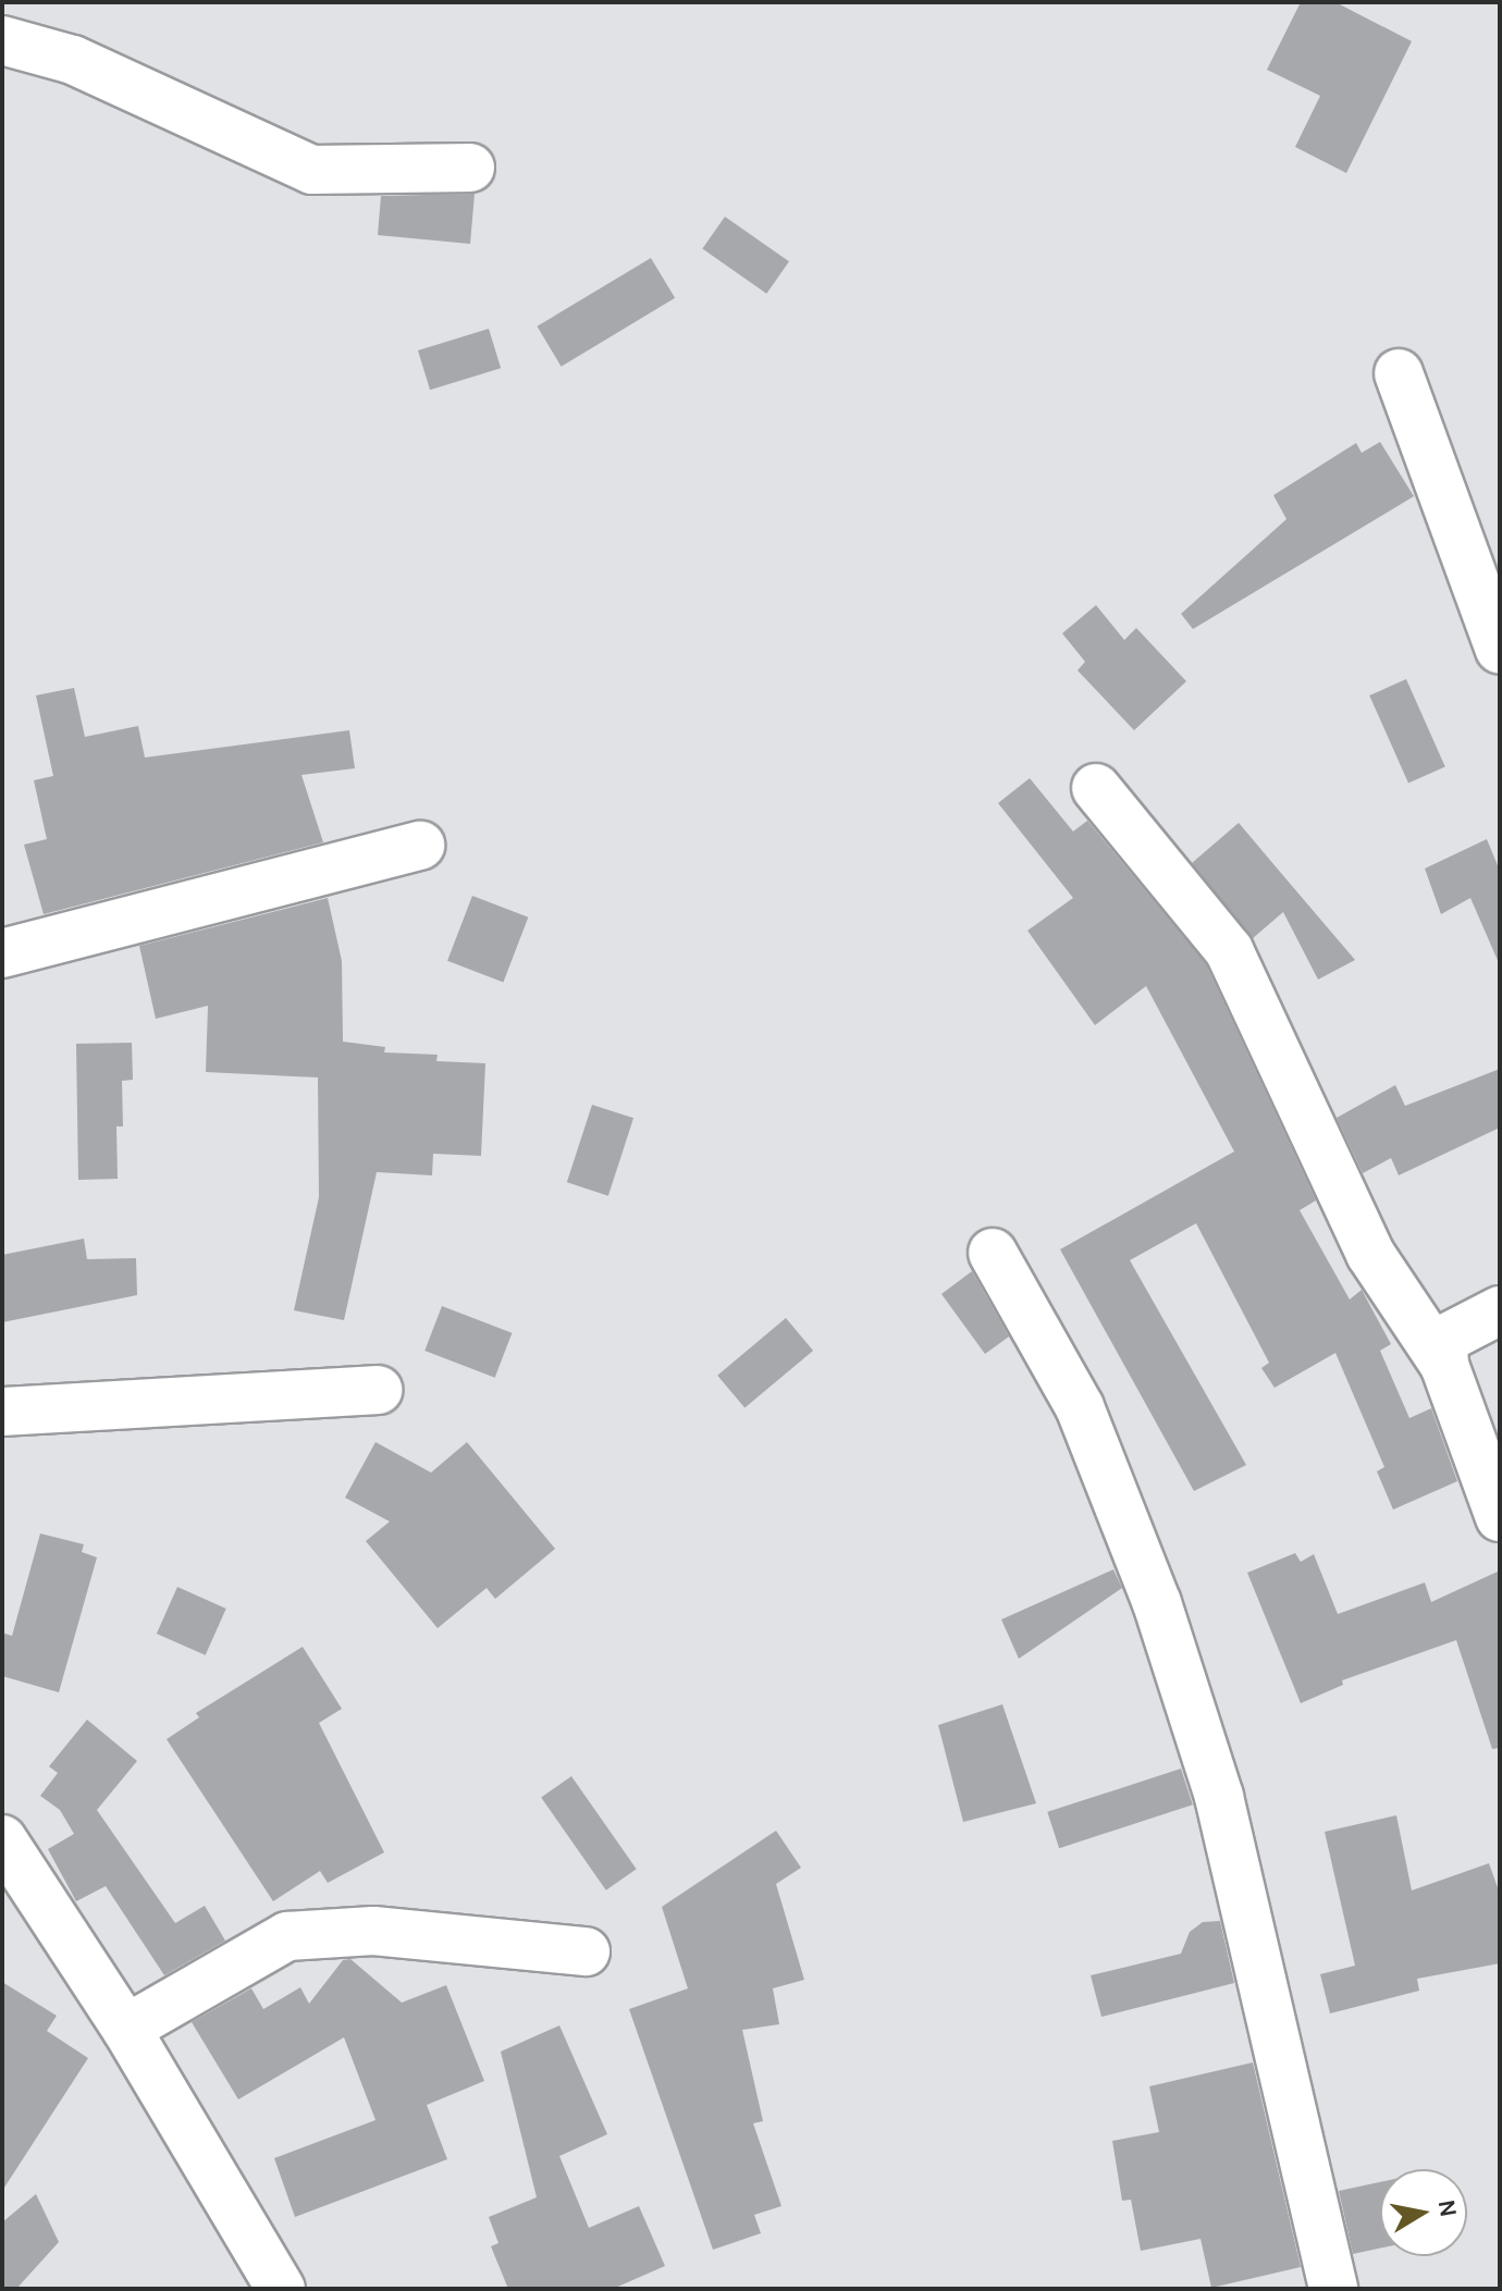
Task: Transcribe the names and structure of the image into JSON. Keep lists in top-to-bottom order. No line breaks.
{"north":"right"}
